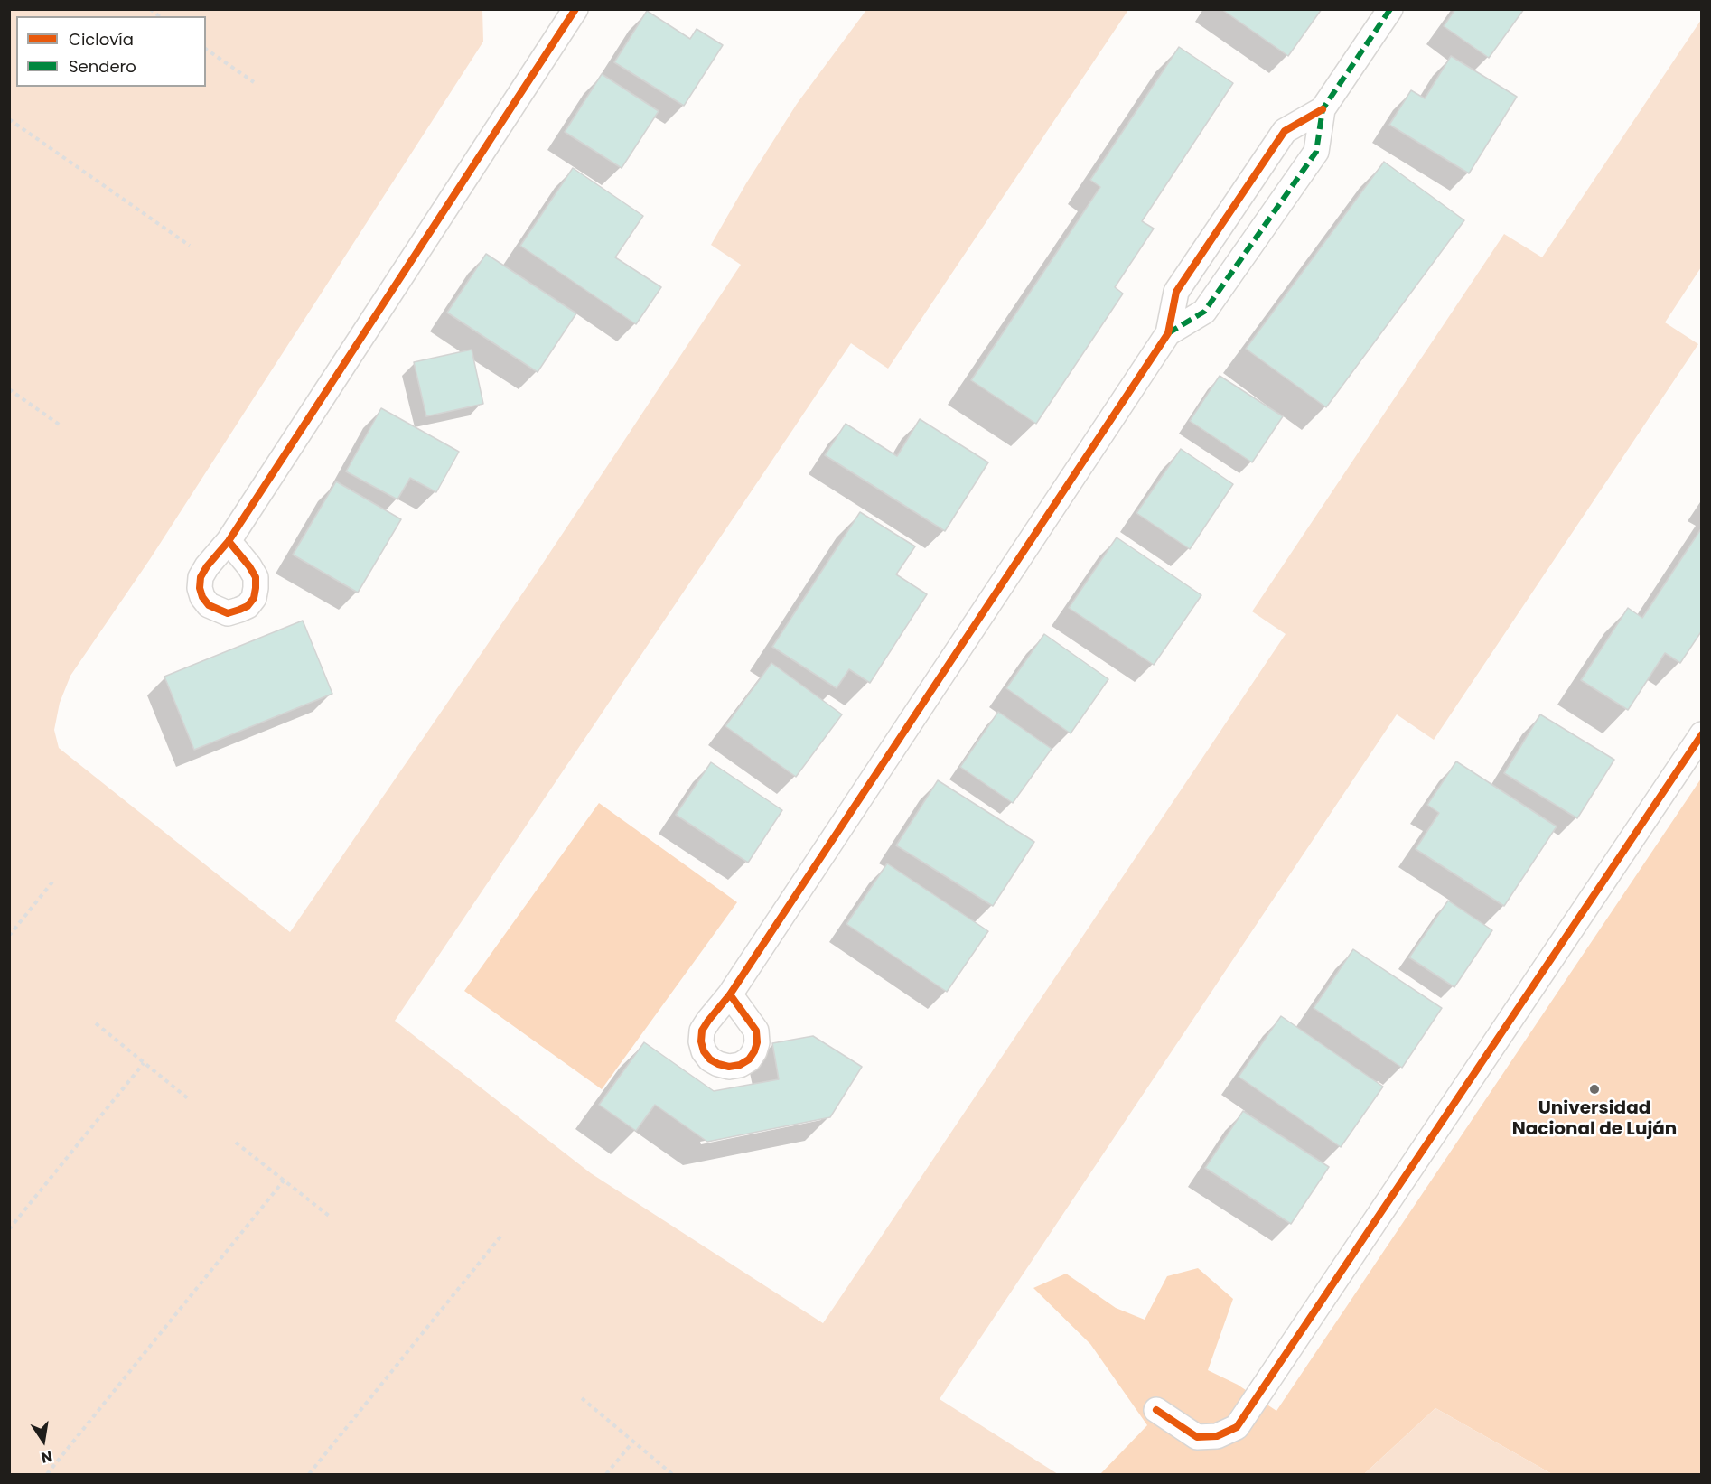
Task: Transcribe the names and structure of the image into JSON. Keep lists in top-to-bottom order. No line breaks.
{"places":["Universidad Nacional de Luján"],"legend":["Ciclovía","Sendero"],"north":"bottom"}
